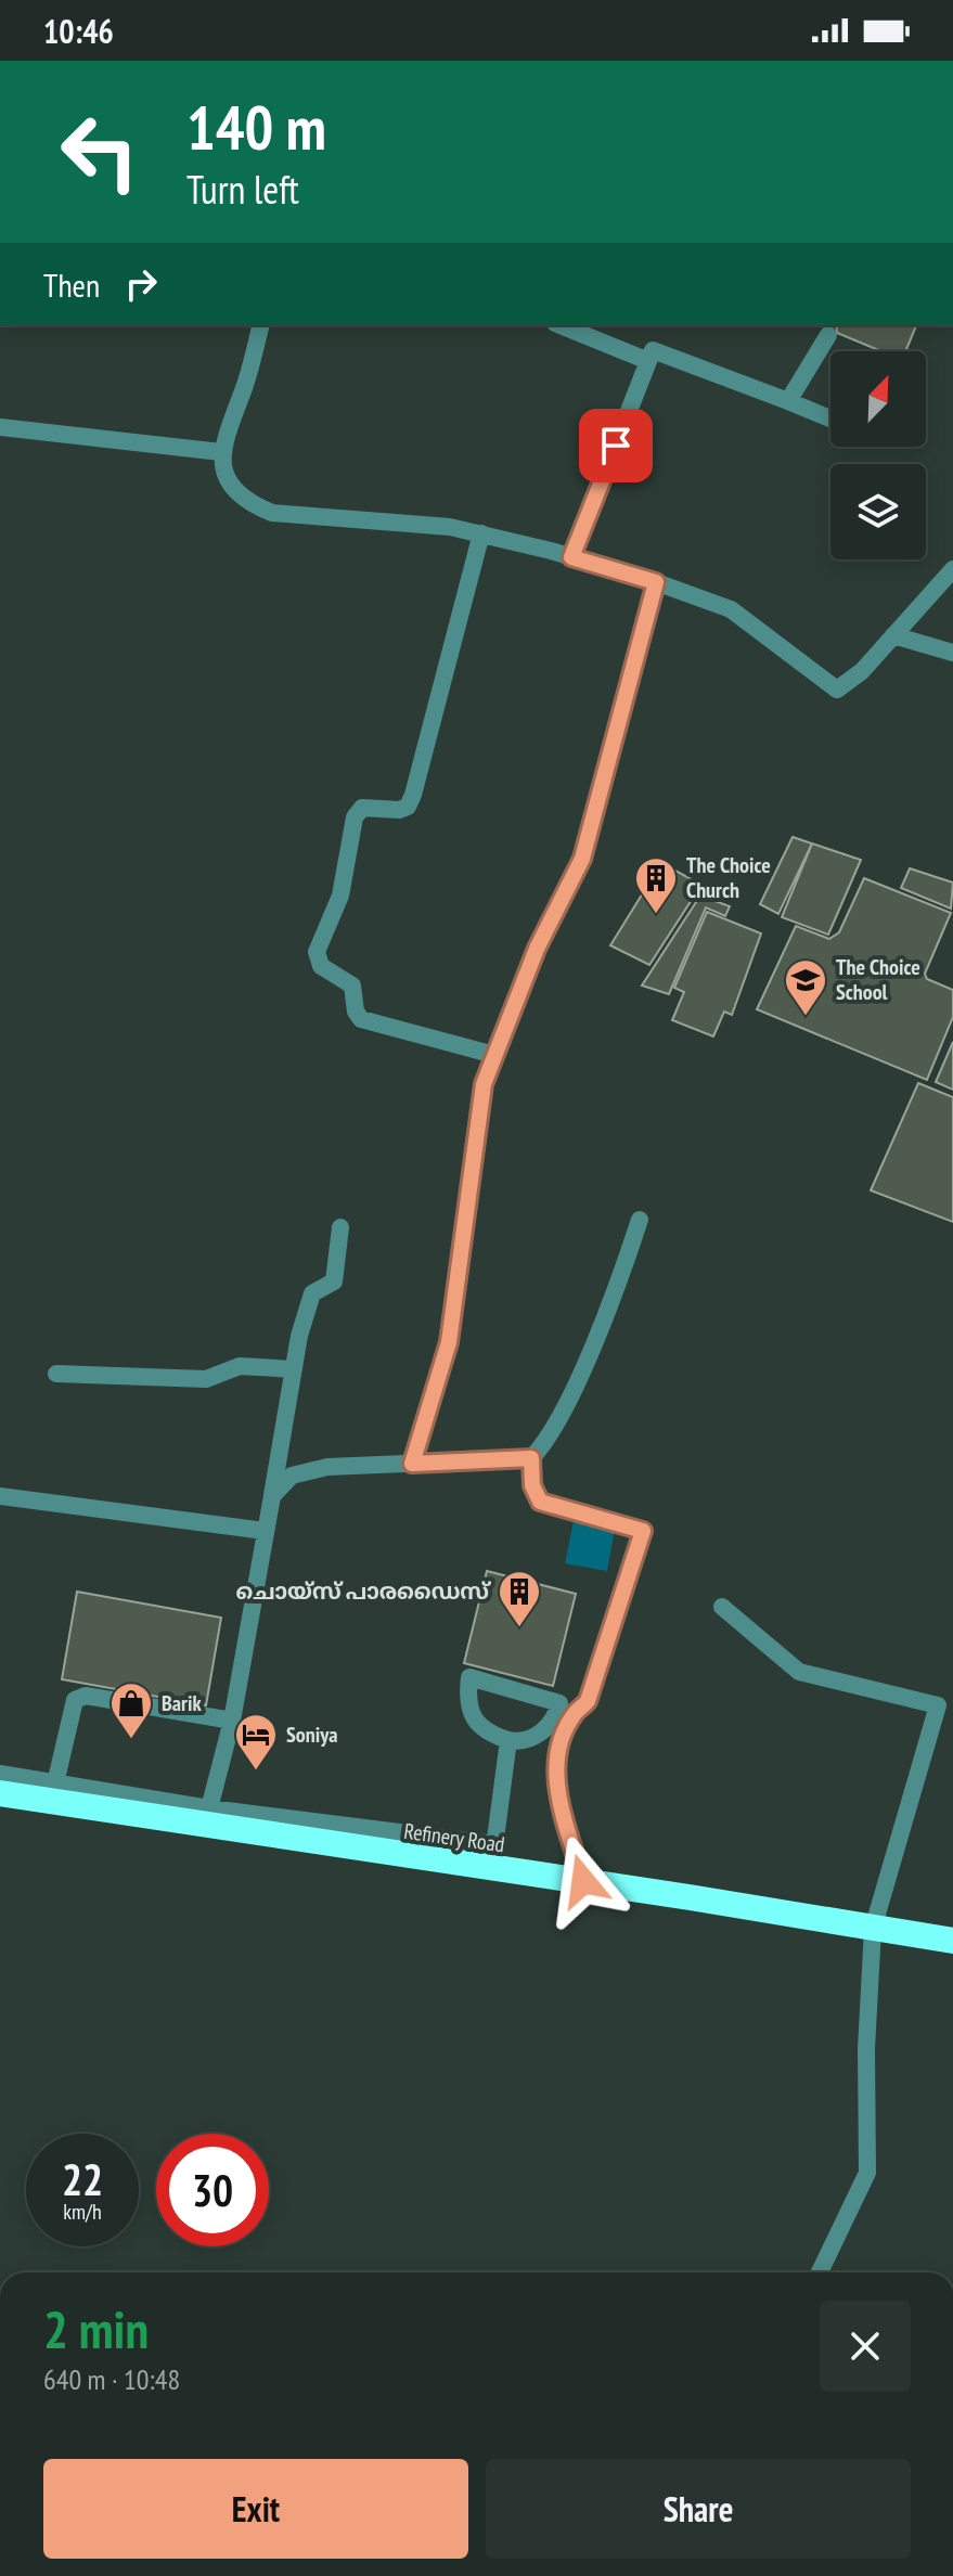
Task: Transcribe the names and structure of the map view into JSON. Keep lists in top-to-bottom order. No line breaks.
{"streets":{"highway":["Refinery Road"]},"places":{"building":["The Choice Church","ചൊയ്സ് പാരഡൈസ്"],"school or university":["The Choice School"],"shop":["Barik"],"hotel":["Soniya"]},"north":"top right","page":{"status":"10:46","turn":["140 m","Turn left"],"then":"Then","speed":"22 km/h","limit":"30","heading":["2 min","640 m · 10:48"],"buttons":["Exit","Share"]}}
